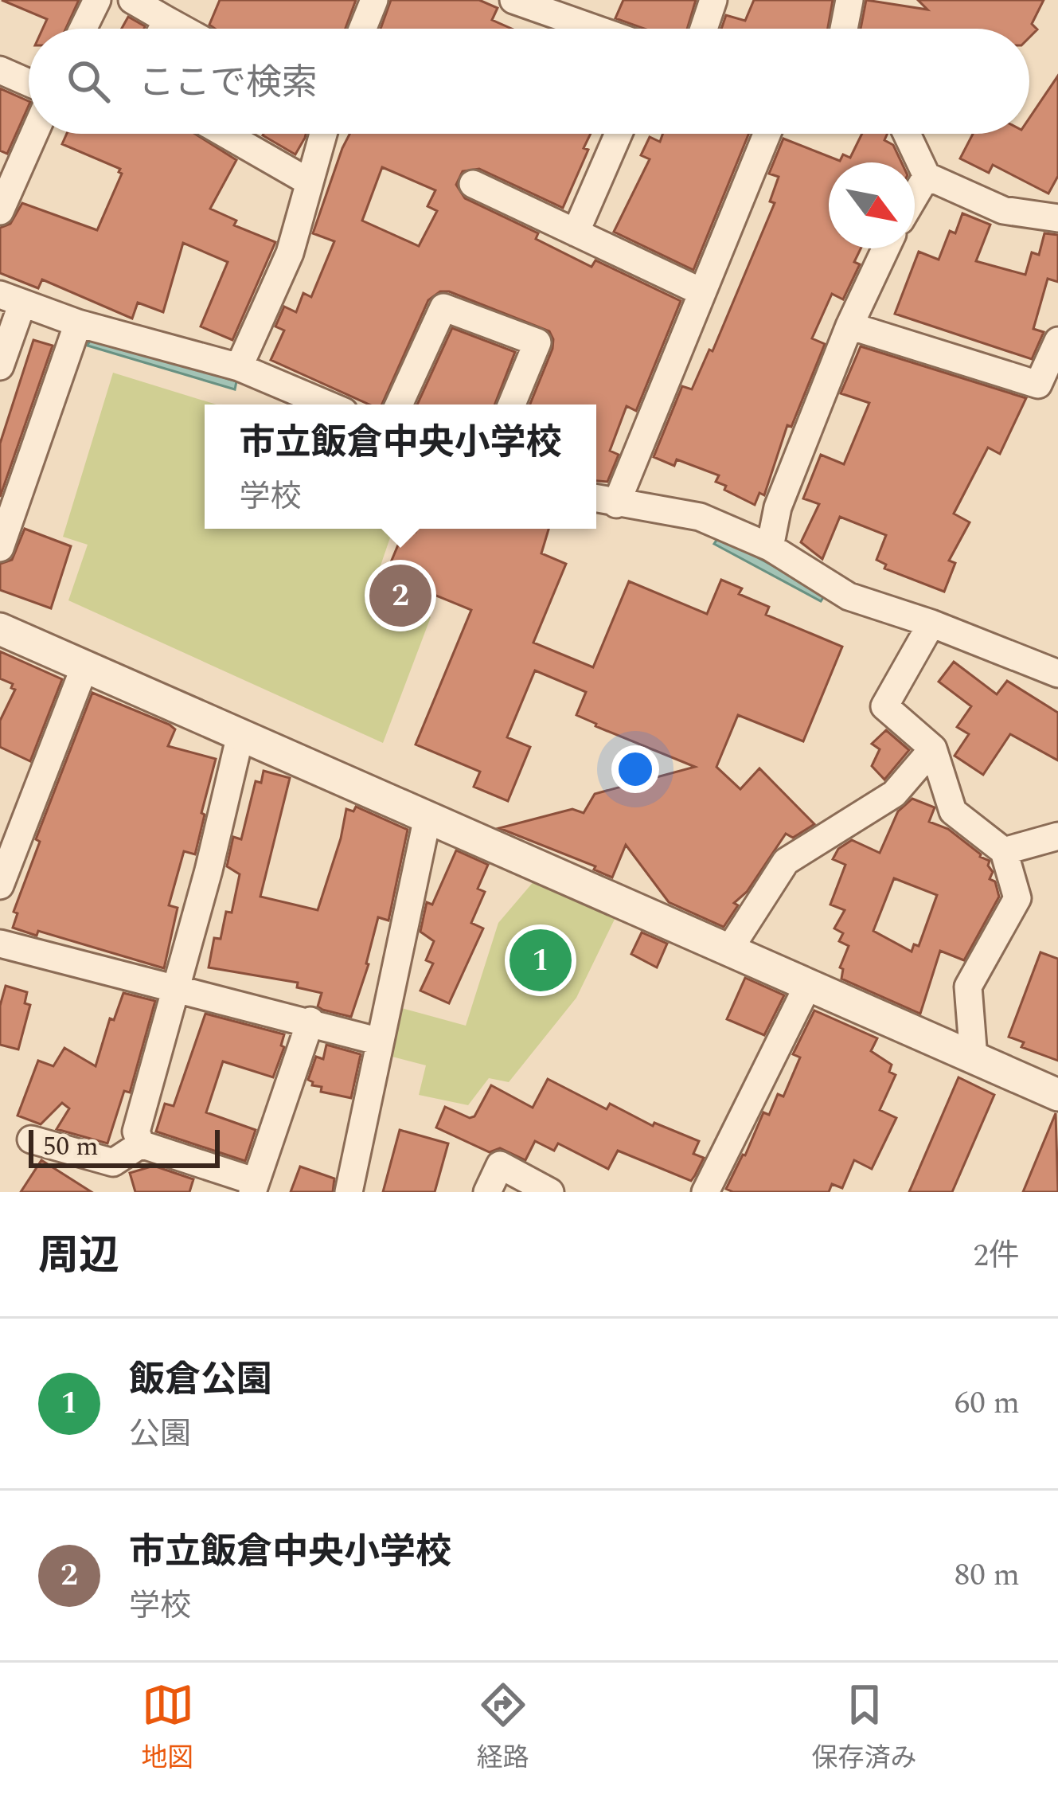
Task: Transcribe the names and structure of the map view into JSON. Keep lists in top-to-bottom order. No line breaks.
{"scale_bar":"50 m","north":"bottom right","page":{"search":"ここで検索","popup":["市立飯倉中央小学校","学校"],"pins":["2","1"],"scale":"50 m","heading":["周辺","2件"],"list":[{"mark":"1","name":"飯倉公園","note":"公園","value":"60 m"},{"mark":"2","name":"市立飯倉中央小学校","note":"学校","value":"80 m"}],"nav":["地図","経路","保存済み"]}}
